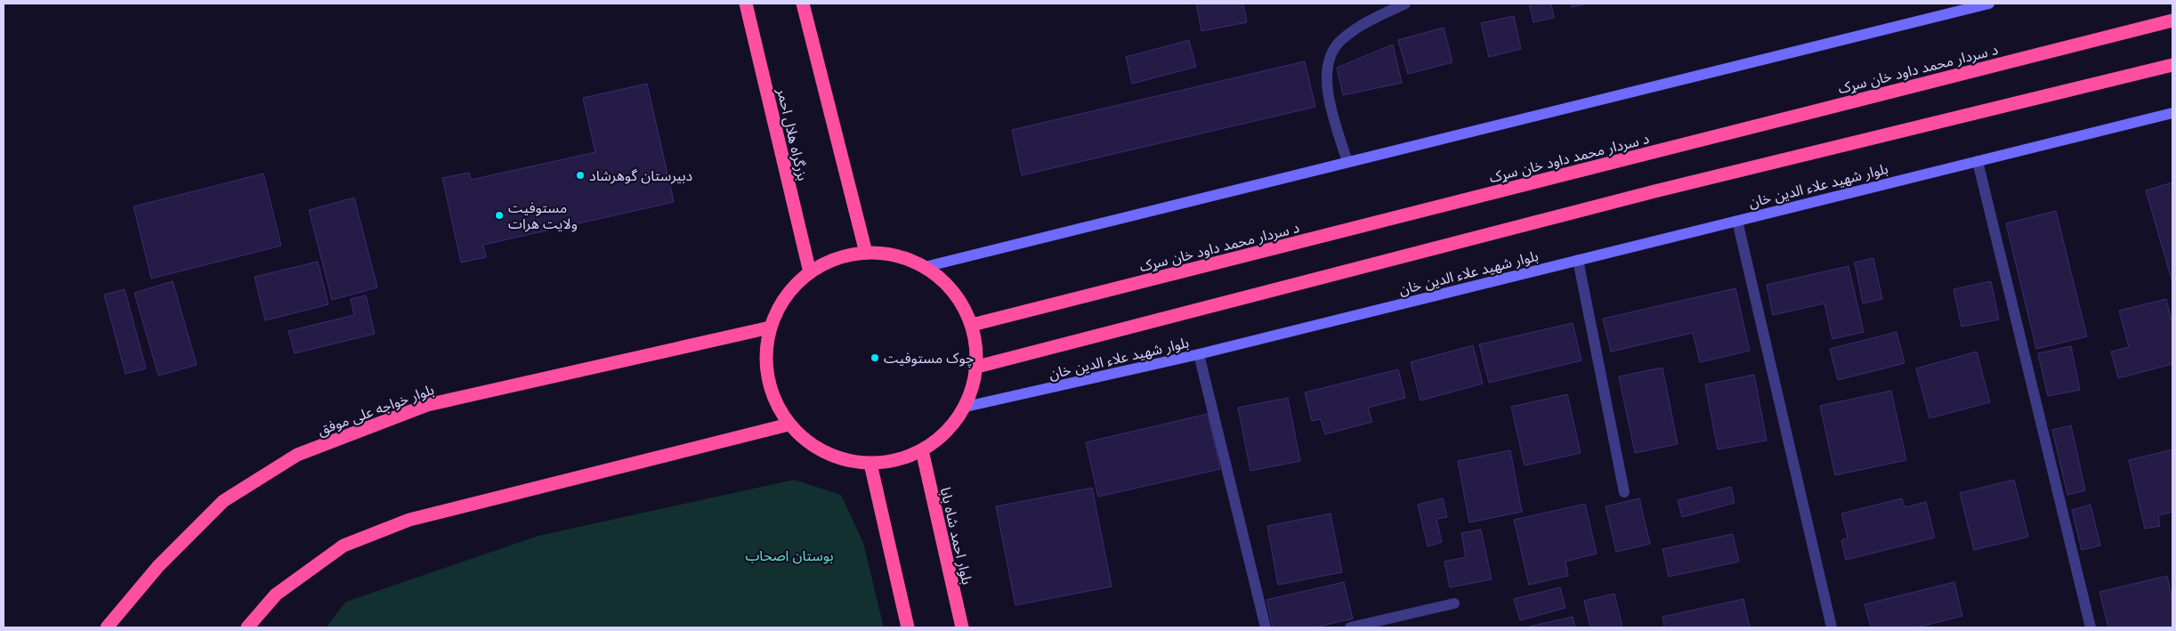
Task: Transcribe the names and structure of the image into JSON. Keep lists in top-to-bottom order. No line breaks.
{"streets":{"highway":["د سردار محمد داود خان سړک","بزرگراه هلال احمر","بلوار خواجه علی موفق","بلوار احمد شاه بابا"],"street":["بلوار شهید علاء الدین خان"]},"parks":["بوستان اصحاب"],"places":["دبیرستان گوهرشاد","مستوفیت ولایت هرات","چوک مستوفیت"]}
